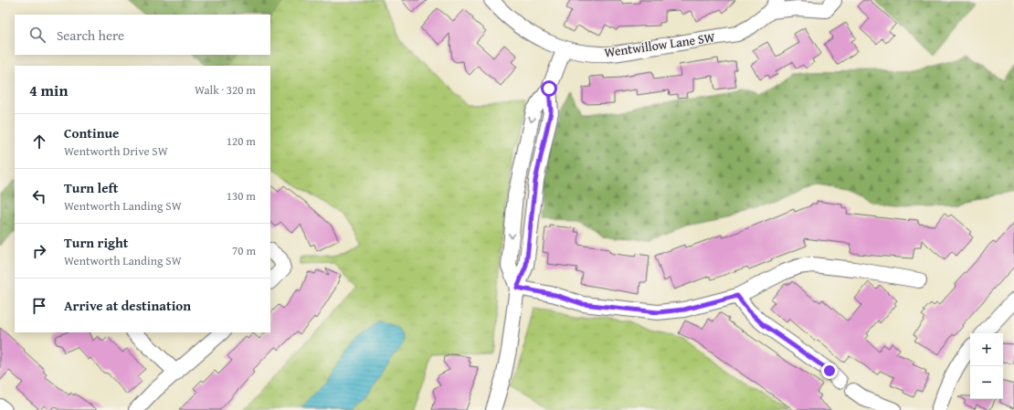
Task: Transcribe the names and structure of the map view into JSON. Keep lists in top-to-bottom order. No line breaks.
{"streets":{"street":["Wentwillow Lane SW"]},"page":{"search":"Search here","heading":["4 min","Walk · 320 m"],"list":[["Continue","Wentworth Drive SW","120 m"],["Turn left","Wentworth Landing SW","130 m"],["Turn right","Wentworth Landing SW","70 m"],"Arrive at destination"],"map_buttons":["+","−"]}}
